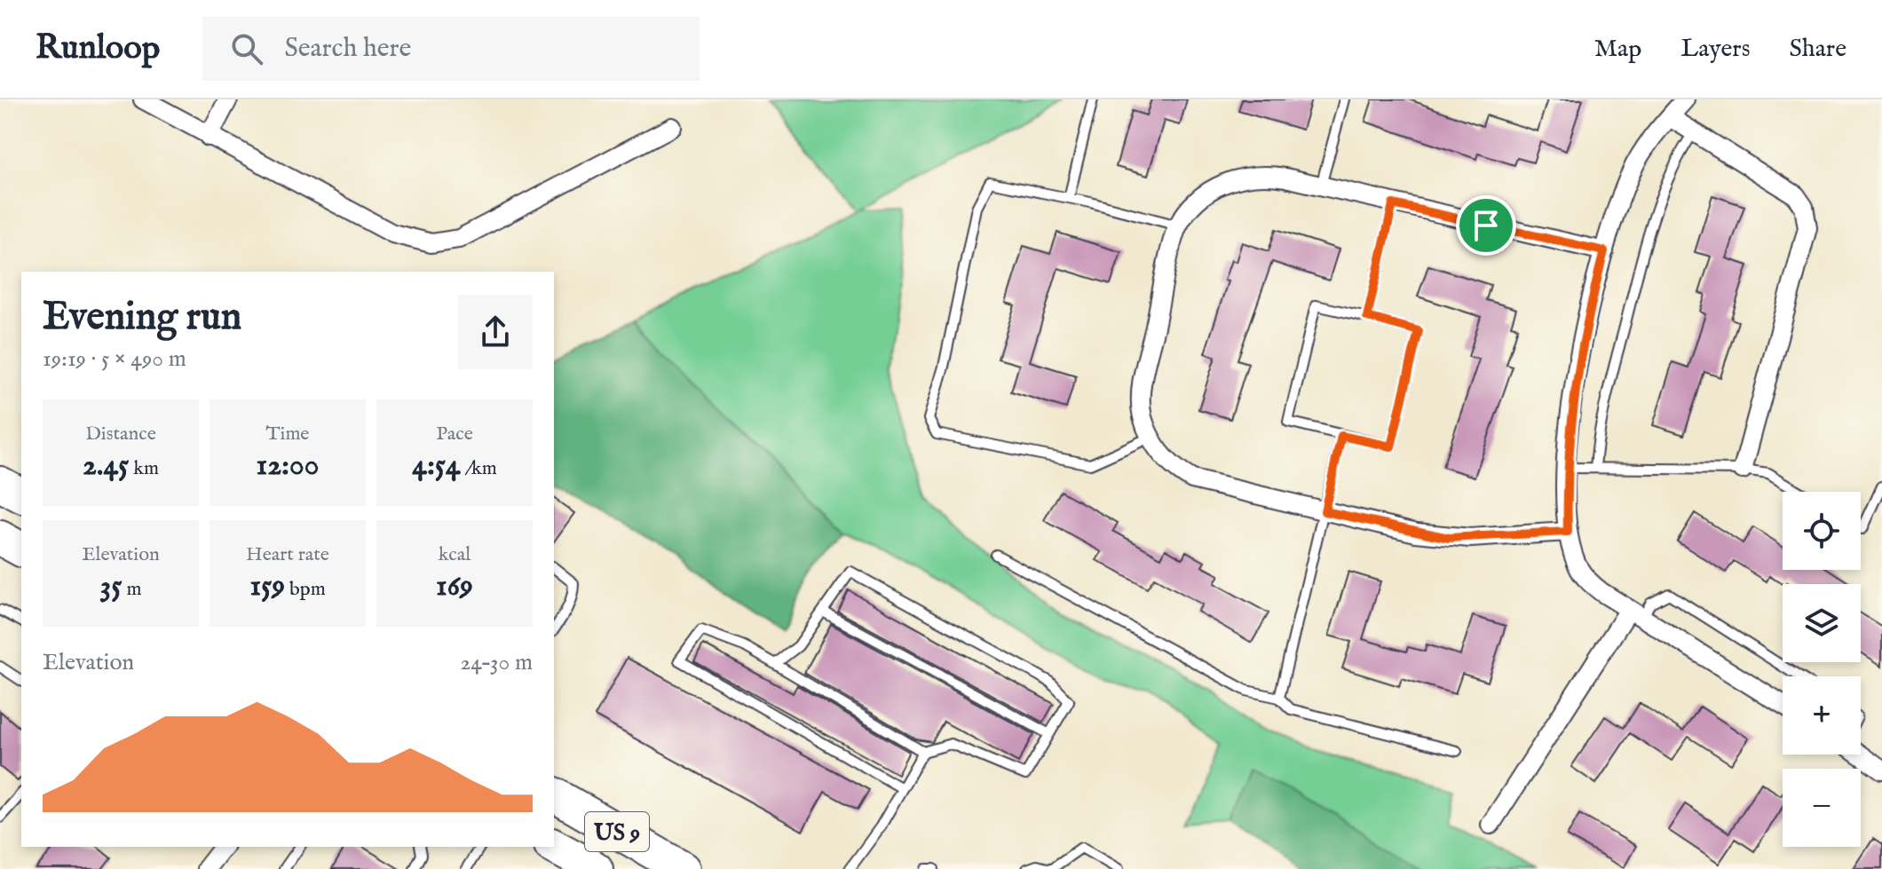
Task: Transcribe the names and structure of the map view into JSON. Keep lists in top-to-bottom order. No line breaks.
{"streets":{"highway":["US 9"]},"page":{"header":"Runloop","search":"Search here","nav":["Map","Layers","Share"],"heading":["Evening run","19:19 · 5 × 490 m"],"stats":[["Distance","2.45 km"],["Time","12:00"],["Pace","4:54 /km"],["Elevation","35 m"],["Heart rate","159 bpm"],["kcal","169"]],"map_buttons":["+","−"],"chart":["Elevation","24–30 m"]}}
